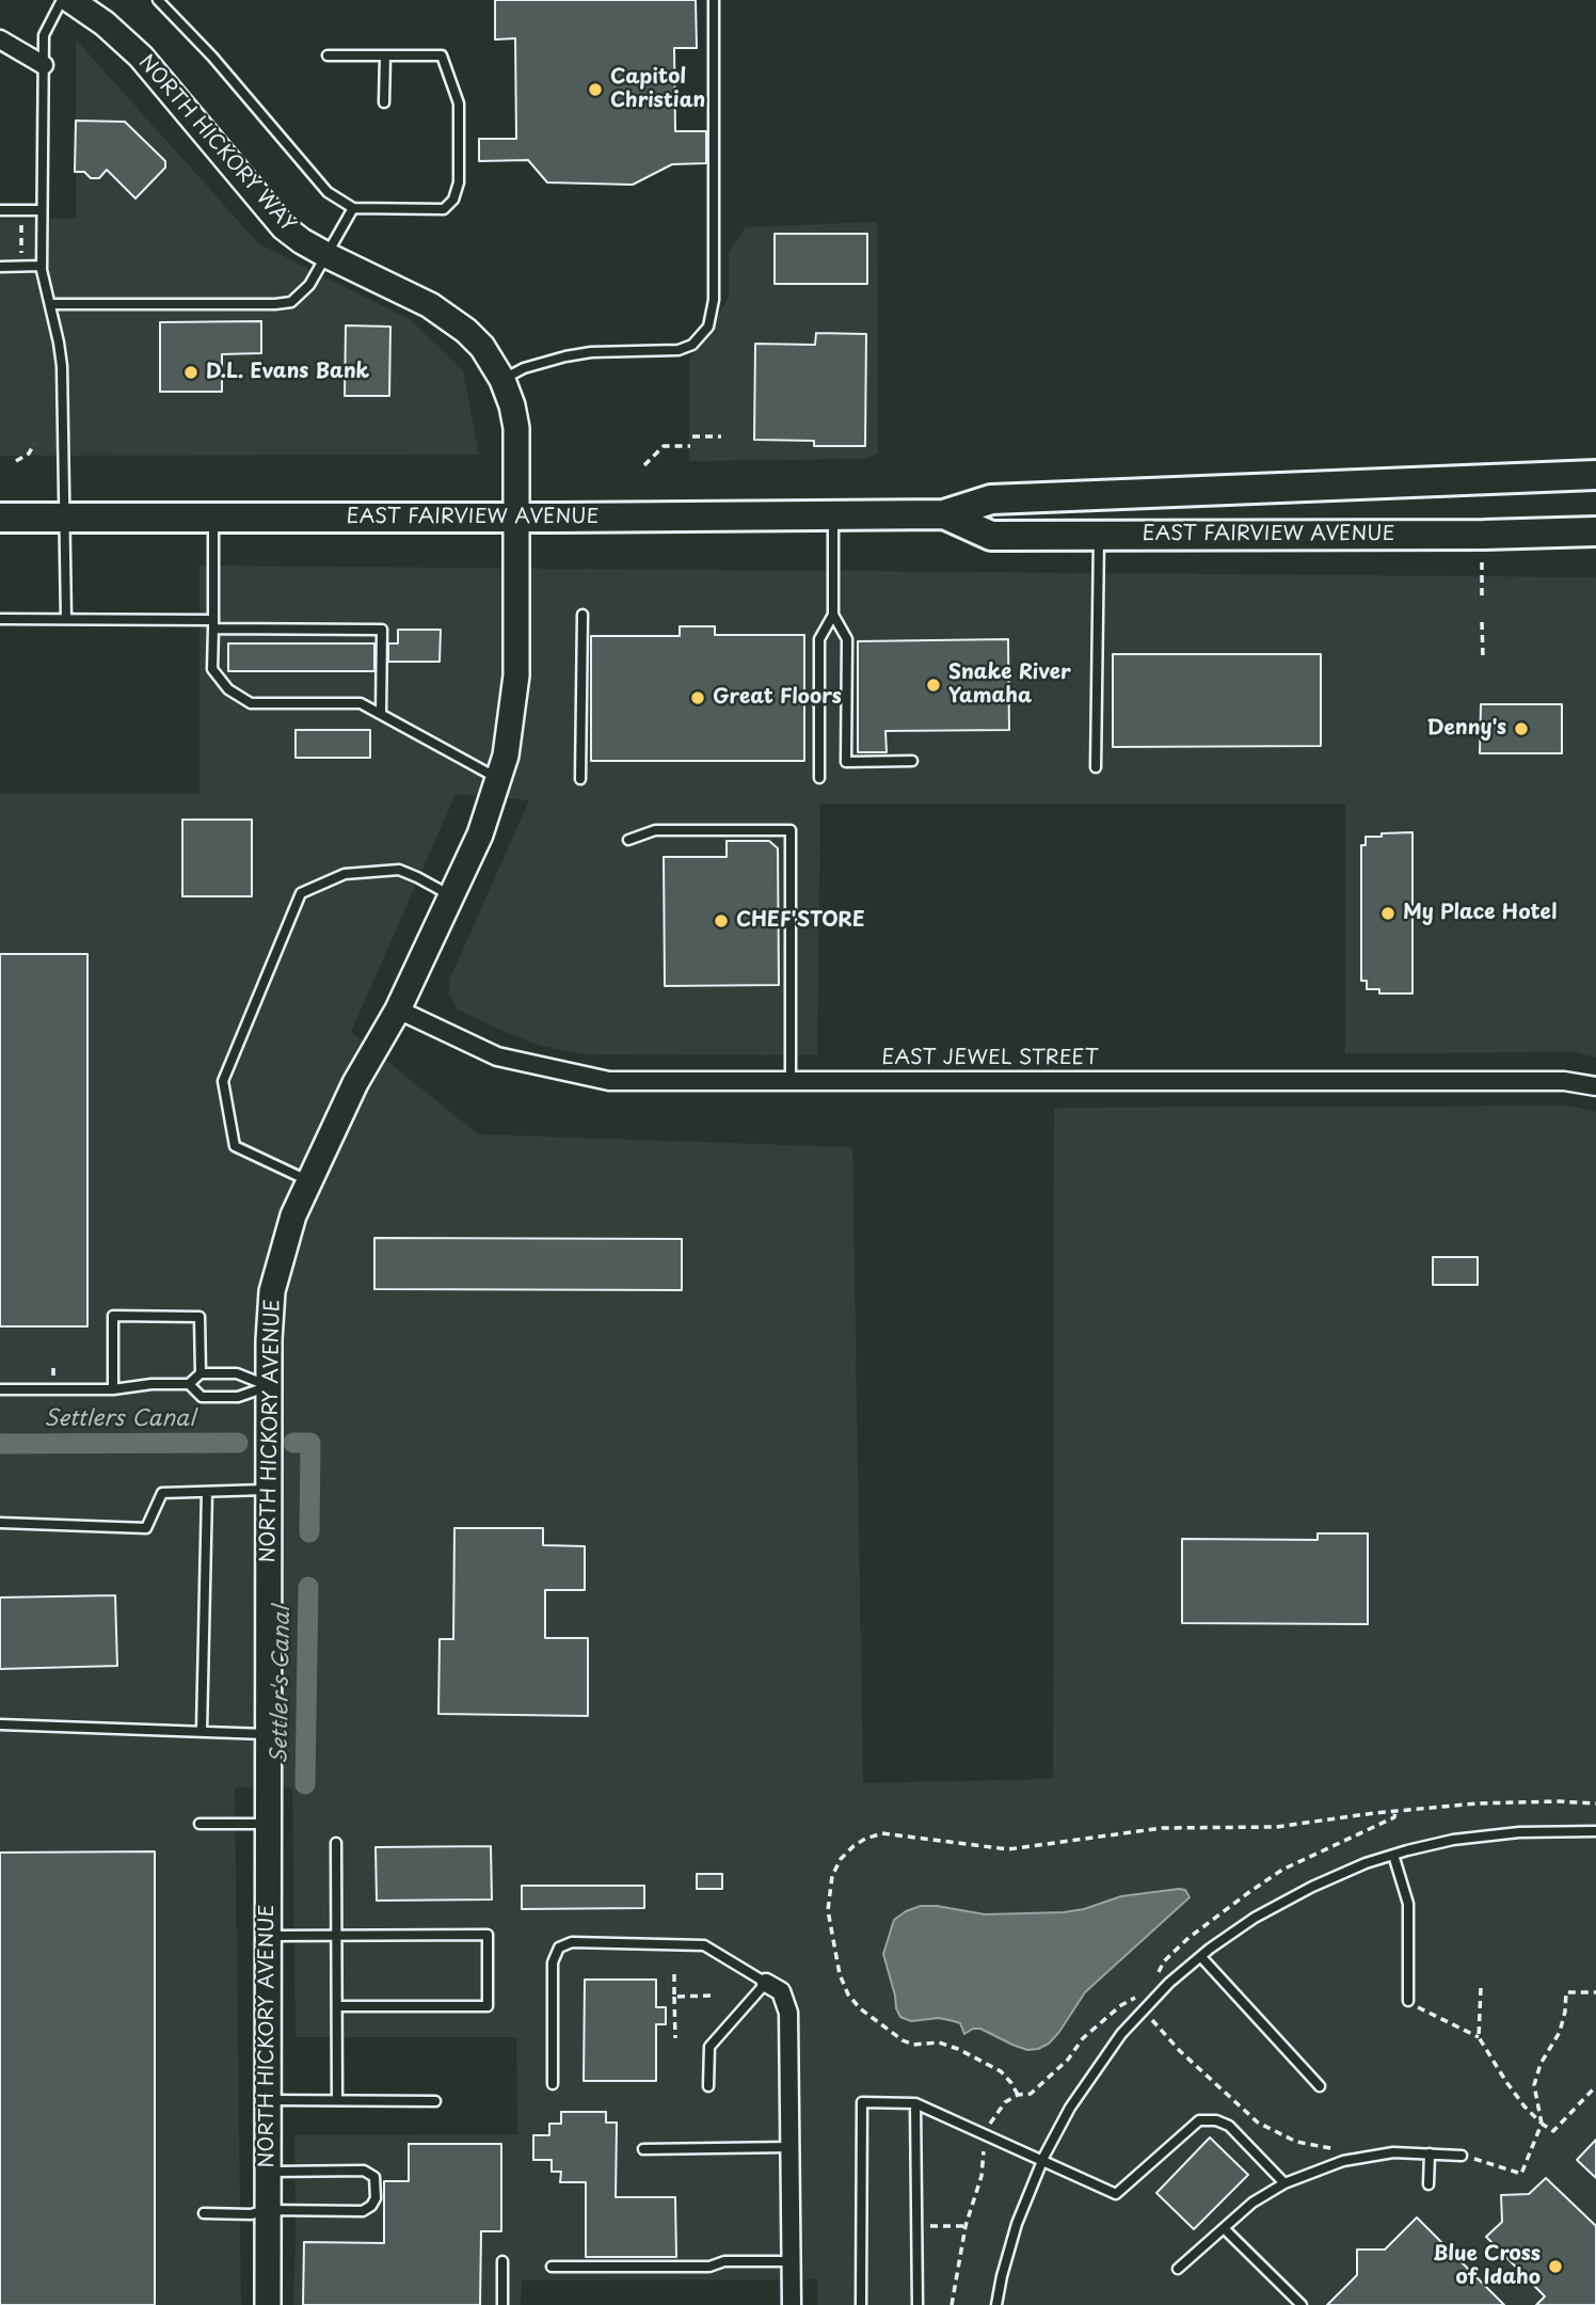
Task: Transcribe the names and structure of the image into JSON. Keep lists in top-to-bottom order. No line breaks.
{"streets":{"main road":["EAST FAIRVIEW AVENUE"],"street":["NORTH HICKORY WAY","EAST JEWEL STREET","NORTH HICKORY AVENUE"]},"crossings":[["NORTH HICKORY WAY","EAST FAIRVIEW AVENUE"],["NORTH HICKORY WAY","NORTH HICKORY AVENUE"],["EAST FAIRVIEW AVENUE","NORTH HICKORY AVENUE"],["EAST JEWEL STREET","NORTH HICKORY AVENUE"]],"water":["Settlers Canal","Settler's Canal"],"places":["Capitol Christian","D.L. Evans Bank","Snake River Yamaha","Great Floors","Denny's","My Place Hotel","CHEF'STORE","Blue Cross of Idaho"]}
